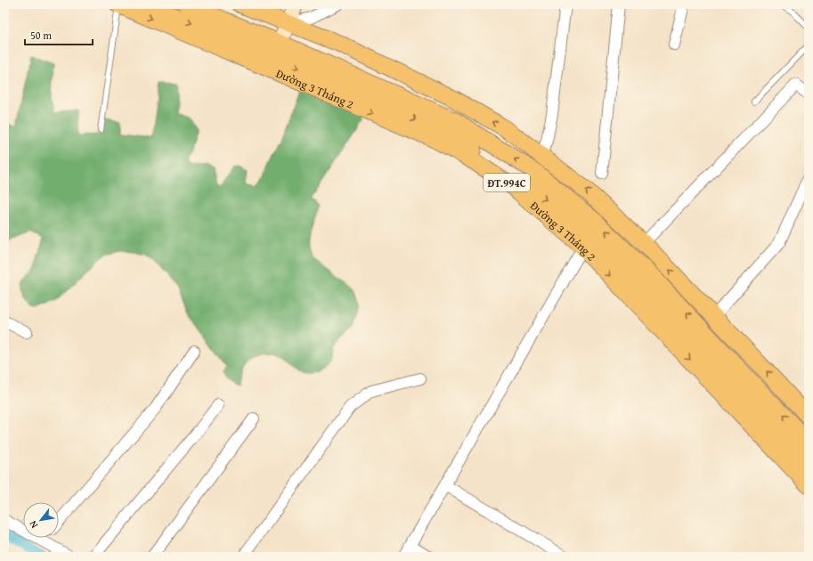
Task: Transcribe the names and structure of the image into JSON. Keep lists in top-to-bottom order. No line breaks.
{"streets":{"main road":["Đường 3 Tháng 2","ĐT.994C"]},"scale_bar":"50 m","north":"bottom left"}
